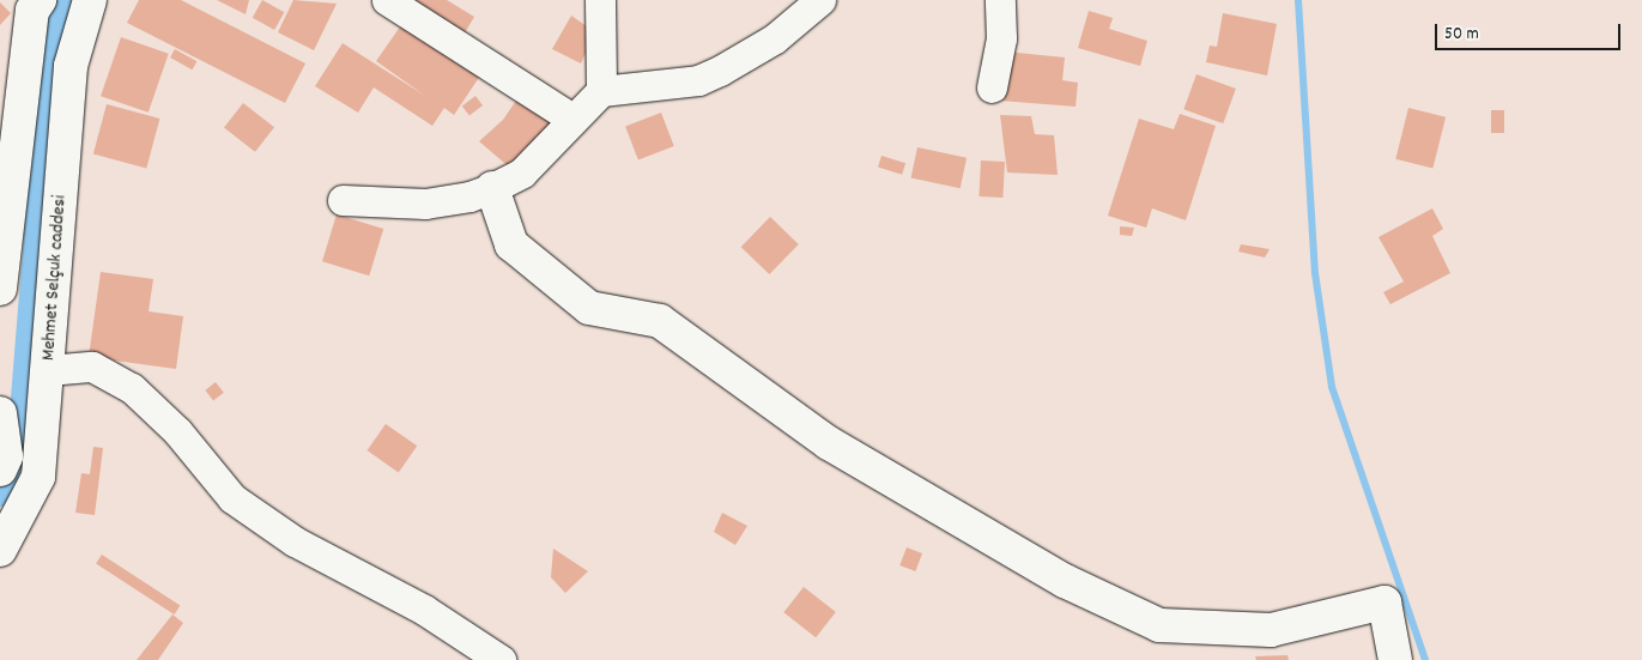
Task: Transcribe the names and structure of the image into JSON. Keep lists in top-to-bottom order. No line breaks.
{"streets":{"street":["Mehmet Selçuk caddesi"]},"scale_bar":"50 m"}
